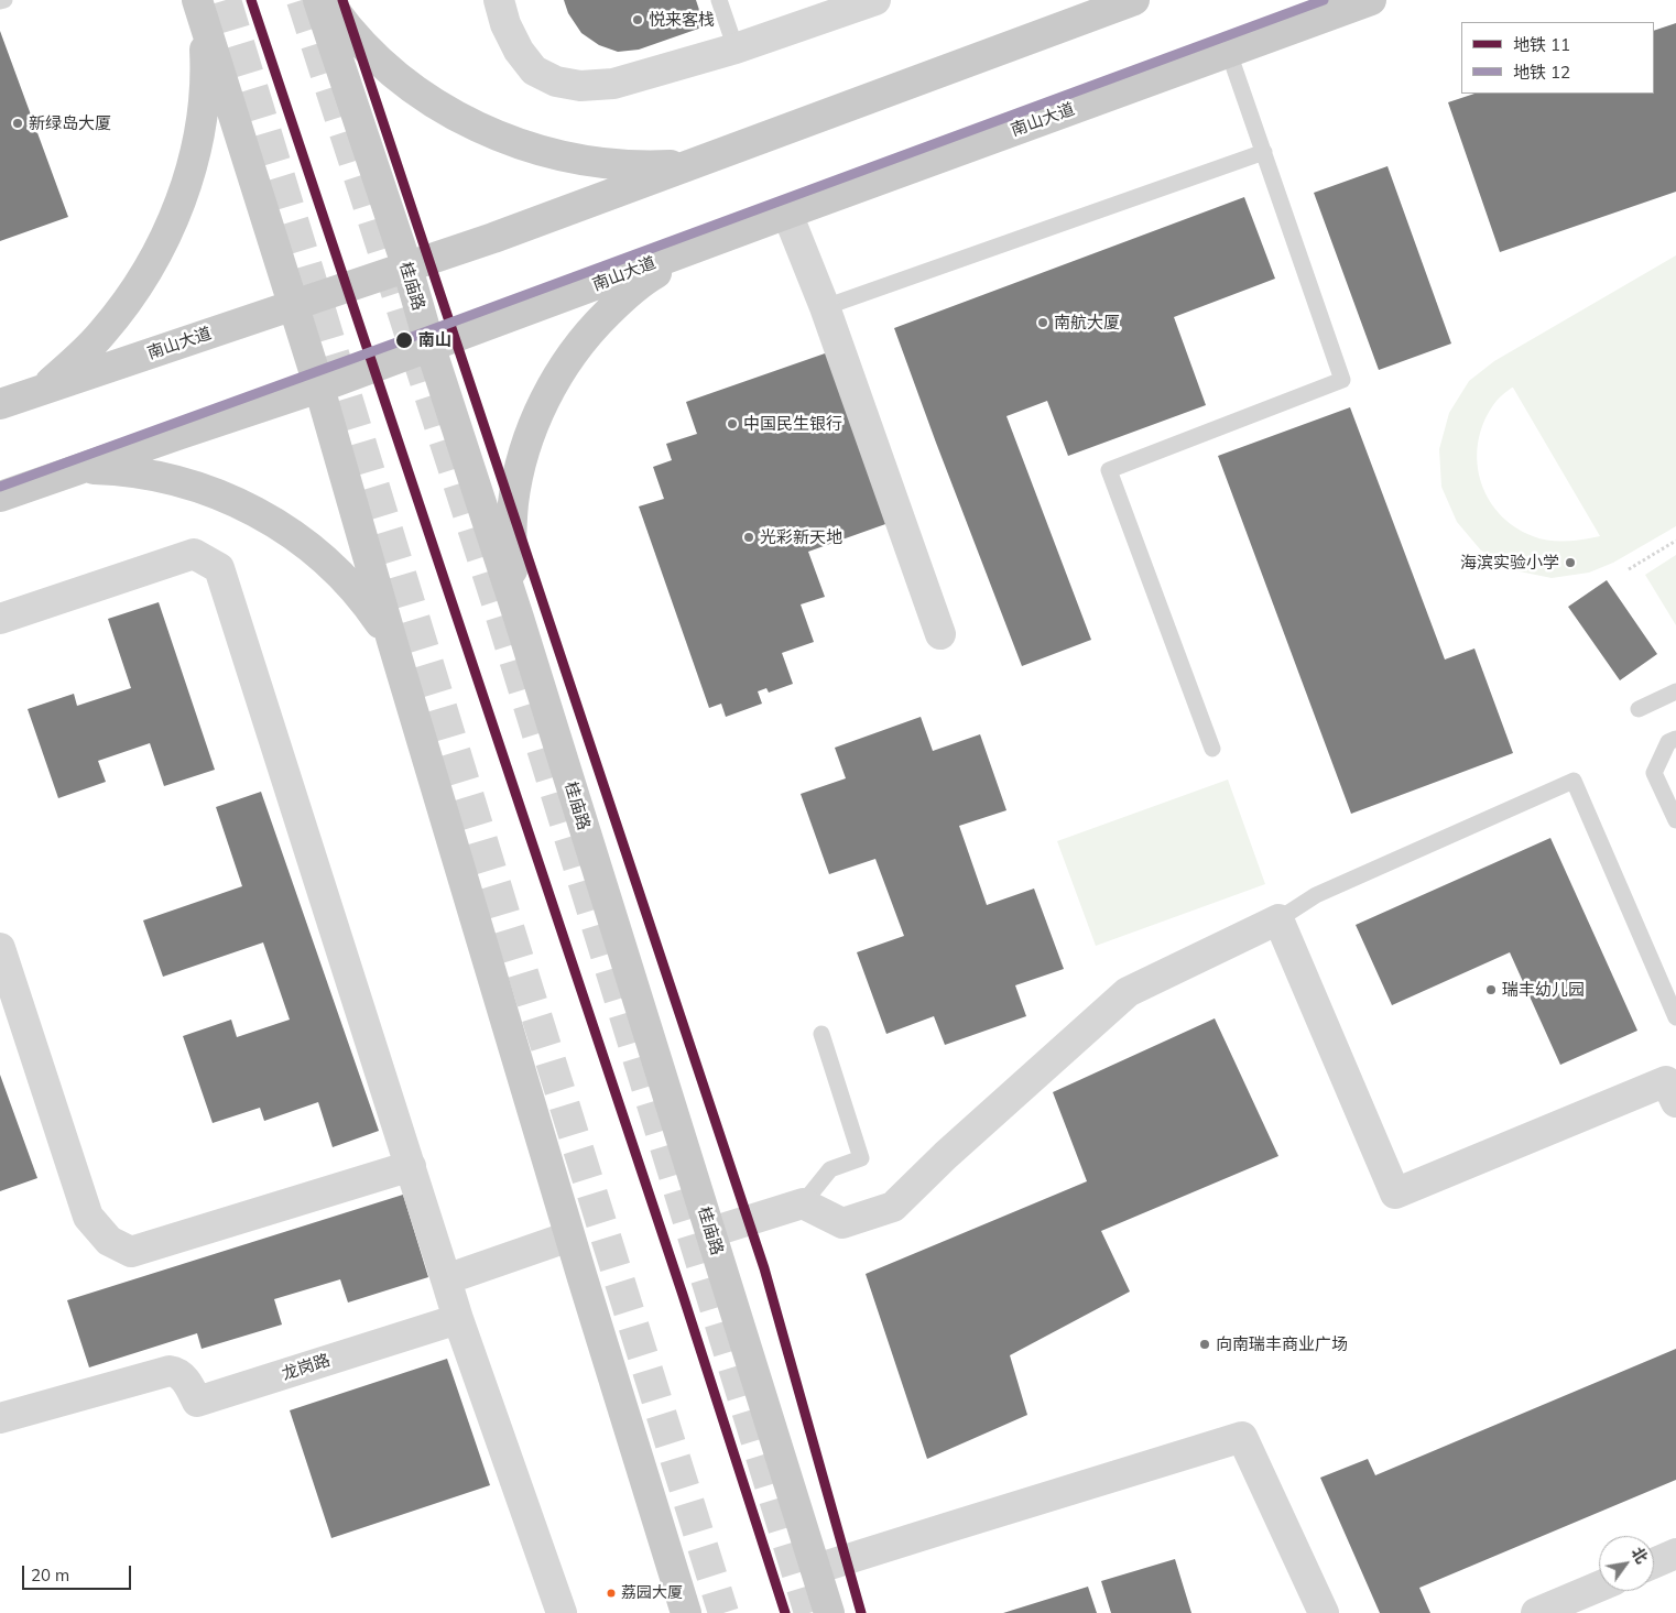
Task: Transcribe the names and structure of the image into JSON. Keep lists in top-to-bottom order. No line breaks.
{"streets":{"main road":["南山大道","桂庙路"],"street":["龙岗路"]},"crossings":[["南山大道","桂庙路"]],"places":["悦来客栈","新绿岛大厦","南航大厦","南山","中国民生银行","光彩新天地","海滨实验小学","瑞丰幼儿园","向南瑞丰商业广场","荔园大厦"],"lines":["metro line 11","metro line 12"],"legend":["地铁 11","地铁 12"],"scale_bar":"20 m","north":"top right"}
